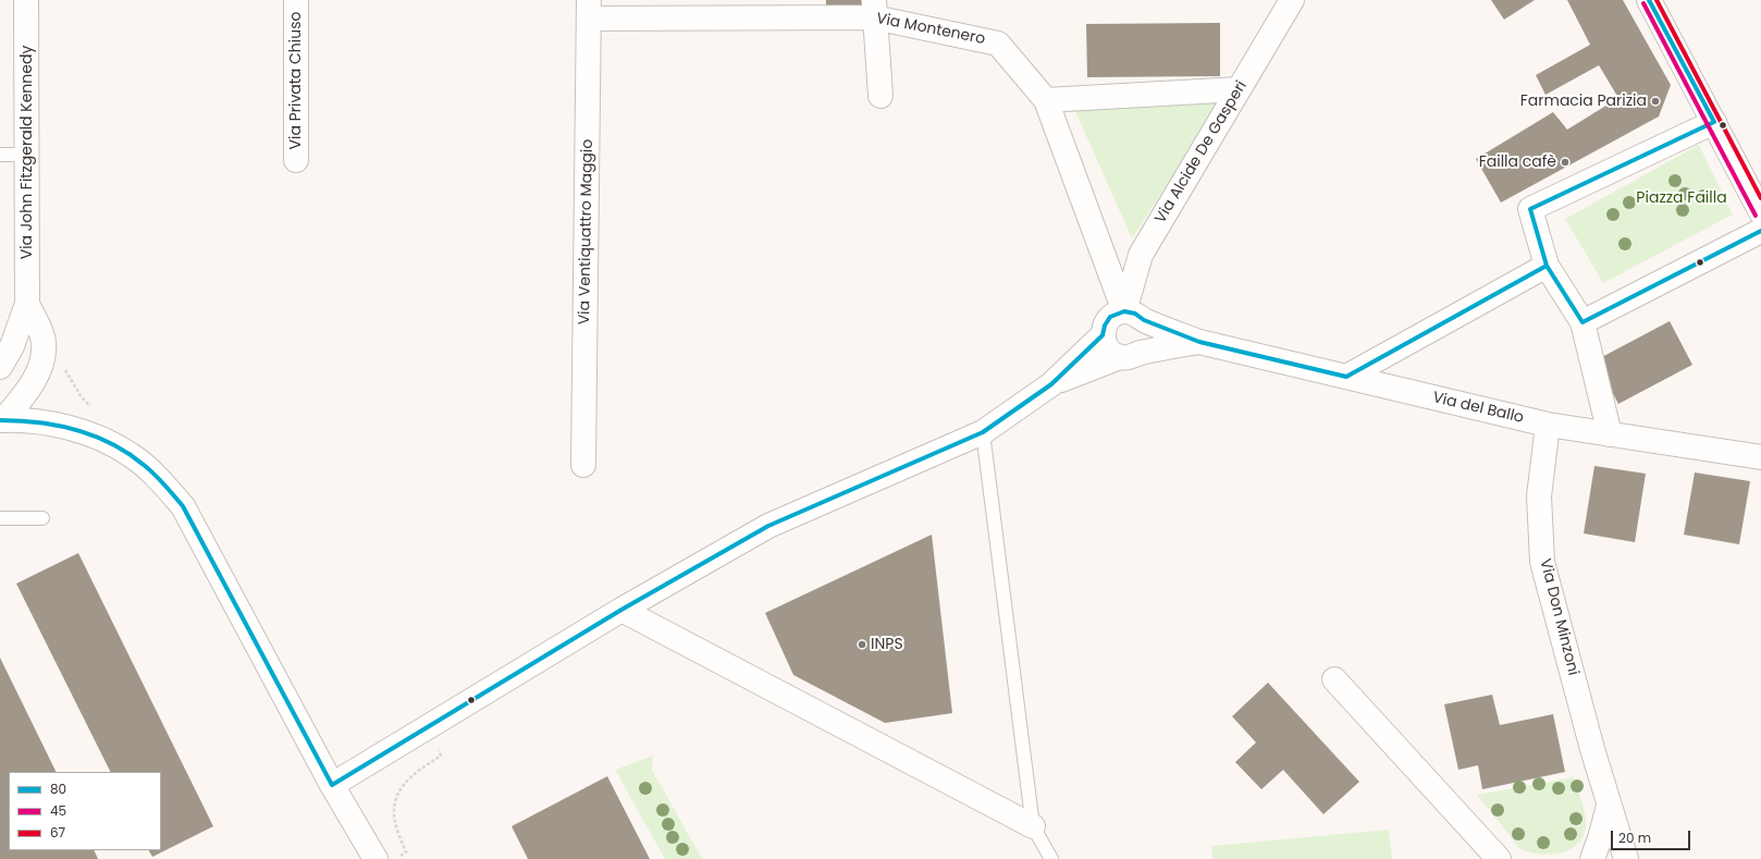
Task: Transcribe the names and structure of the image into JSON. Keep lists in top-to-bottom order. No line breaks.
{"streets":{"street":["Via Montenero","Via Privata Chiuso","Via John Fitzgerald Kennedy","Via Alcide De Gasperi","Via Ventiquattro Maggio","Via del Ballo","Via Don Minzoni"]},"crossings":[["Via Montenero","Via Alcide De Gasperi"],["Via Montenero","Via Ventiquattro Maggio"],["Via Montenero","Via del Ballo"],["Via Alcide De Gasperi","Via del Ballo"],["Via del Ballo","Via Don Minzoni"]],"parks":["Piazza Failla"],"places":["Farmacia Parizia","Failla cafè","INPS"],"lines":["transit line 80","transit line 67","transit line 45"],"legend":["80","45","67"],"scale_bar":"20 m"}
